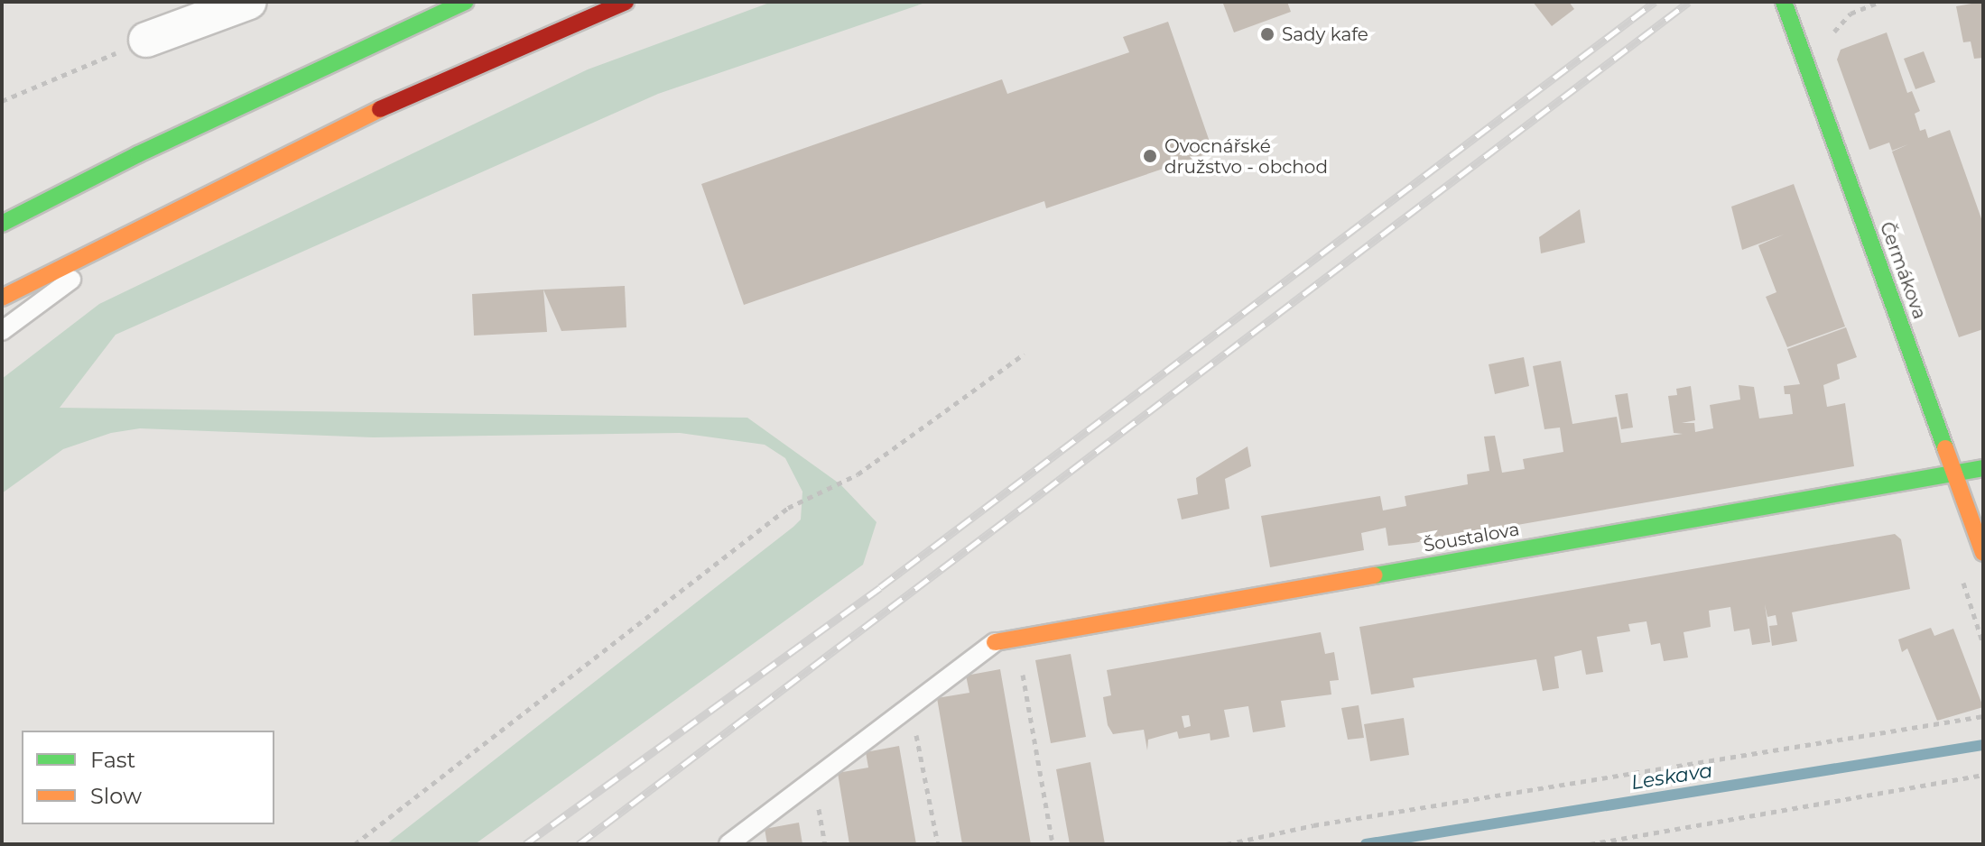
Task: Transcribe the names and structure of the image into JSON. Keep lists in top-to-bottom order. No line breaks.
{"streets":{"main road":["Čermákova","Šoustalova"]},"crossings":[["Čermákova","Šoustalova"]],"water":["Leskava"],"places":["Sady kafe","Ovocnářské družstvo - obchod"],"legend":["Fast","Slow"]}
